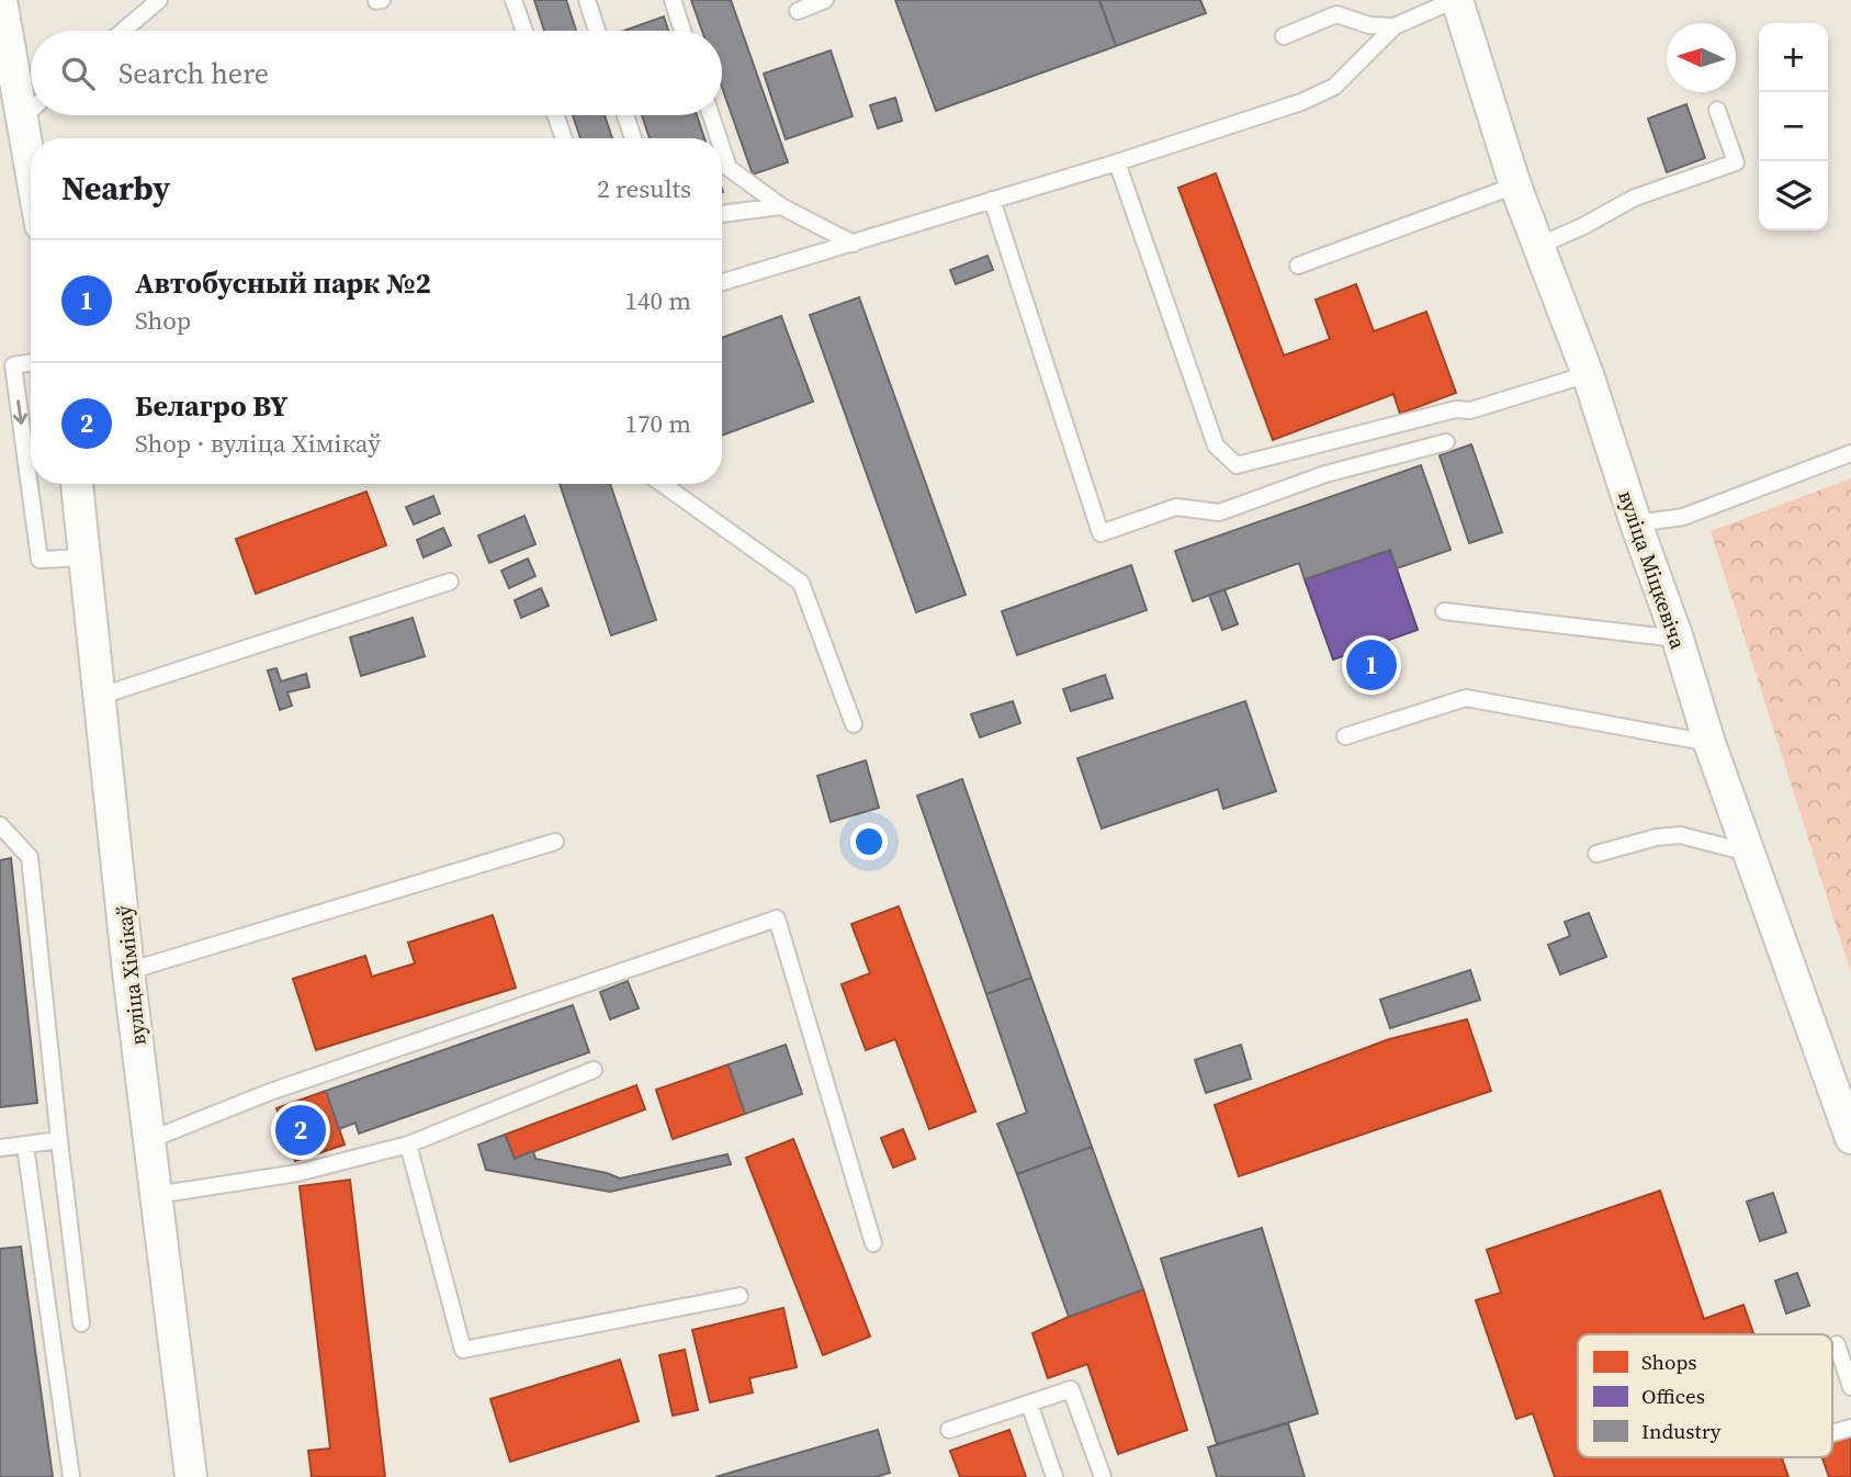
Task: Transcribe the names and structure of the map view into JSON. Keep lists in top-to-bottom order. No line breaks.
{"streets":{"street":["вуліца Міцкевіча","вуліца Хімікаў"]},"legend":["Shops","Offices","Industry"],"north":"left","page":{"map_buttons":["+","−"],"search":"Search here","heading":["Nearby","2 results"],"list":[{"mark":"1","name":"Автобусный парк №2","note":"Shop","value":"140 m"},{"mark":"2","name":"Белагро BY","note":"Shop · вуліца Хімікаў","value":"170 m"}],"pins":["1","2"]}}
